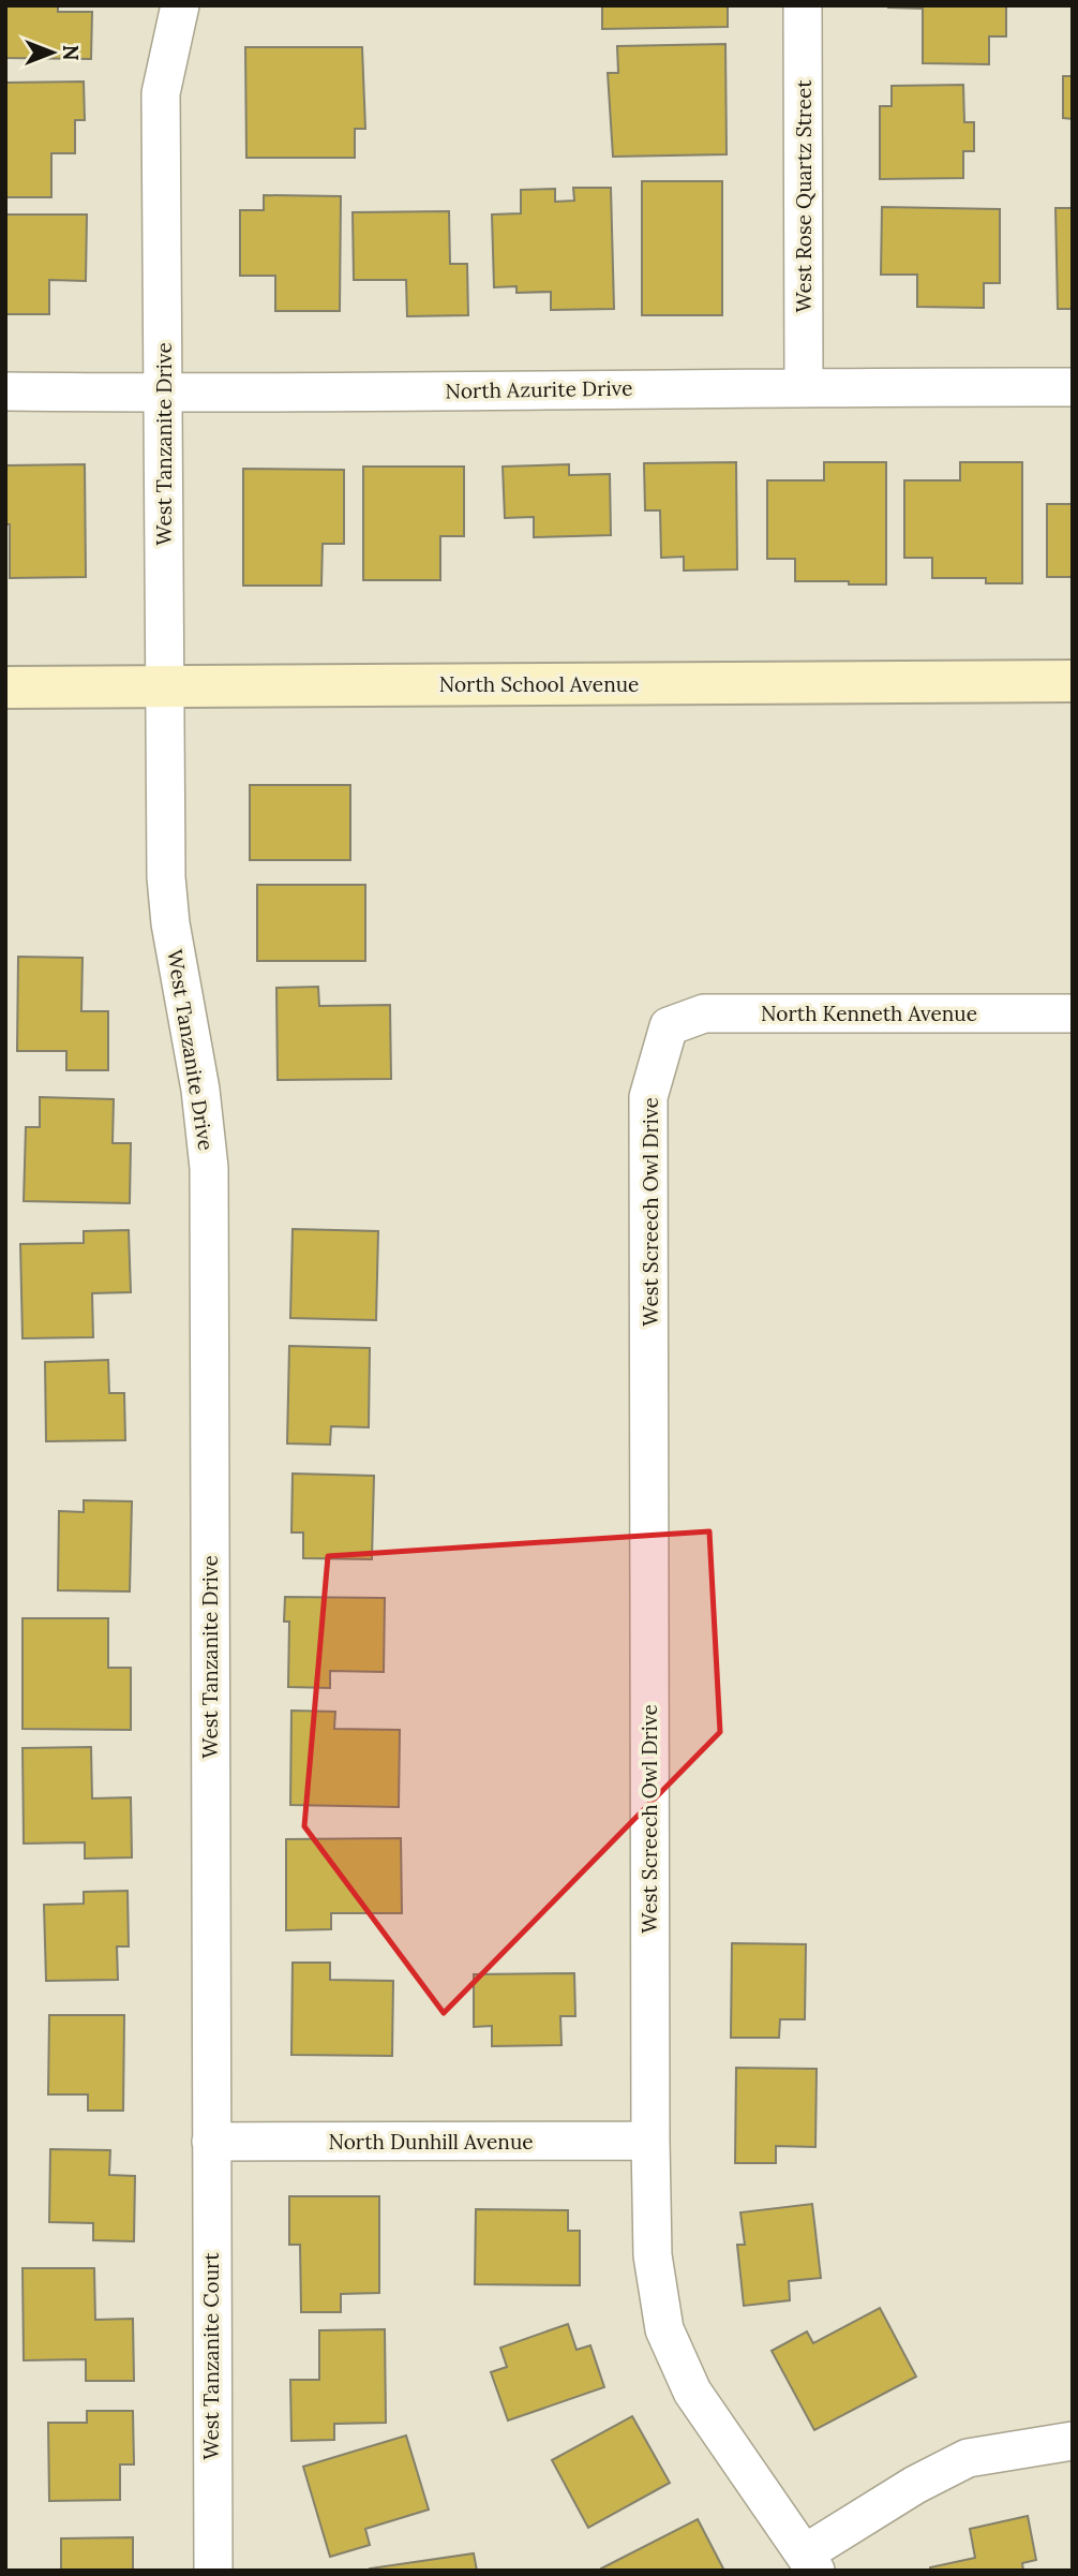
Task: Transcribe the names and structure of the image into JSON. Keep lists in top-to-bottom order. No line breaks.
{"streets":{"street":["West Rose Quartz Street","North Azurite Drive","West Tanzanite Drive","North School Avenue","North Kenneth Avenue","West Screech Owl Drive","North Dunhill Avenue","West Tanzanite Court"]},"crossings":[["West Rose Quartz Street","North Azurite Drive"],["North Azurite Drive","West Tanzanite Drive"],["West Tanzanite Drive","North School Avenue"],["West Tanzanite Drive","North Dunhill Avenue"],["West Tanzanite Drive","West Tanzanite Court"],["North Kenneth Avenue","West Screech Owl Drive"],["West Screech Owl Drive","North Dunhill Avenue"],["North Dunhill Avenue","West Tanzanite Court"]],"north":"right"}
